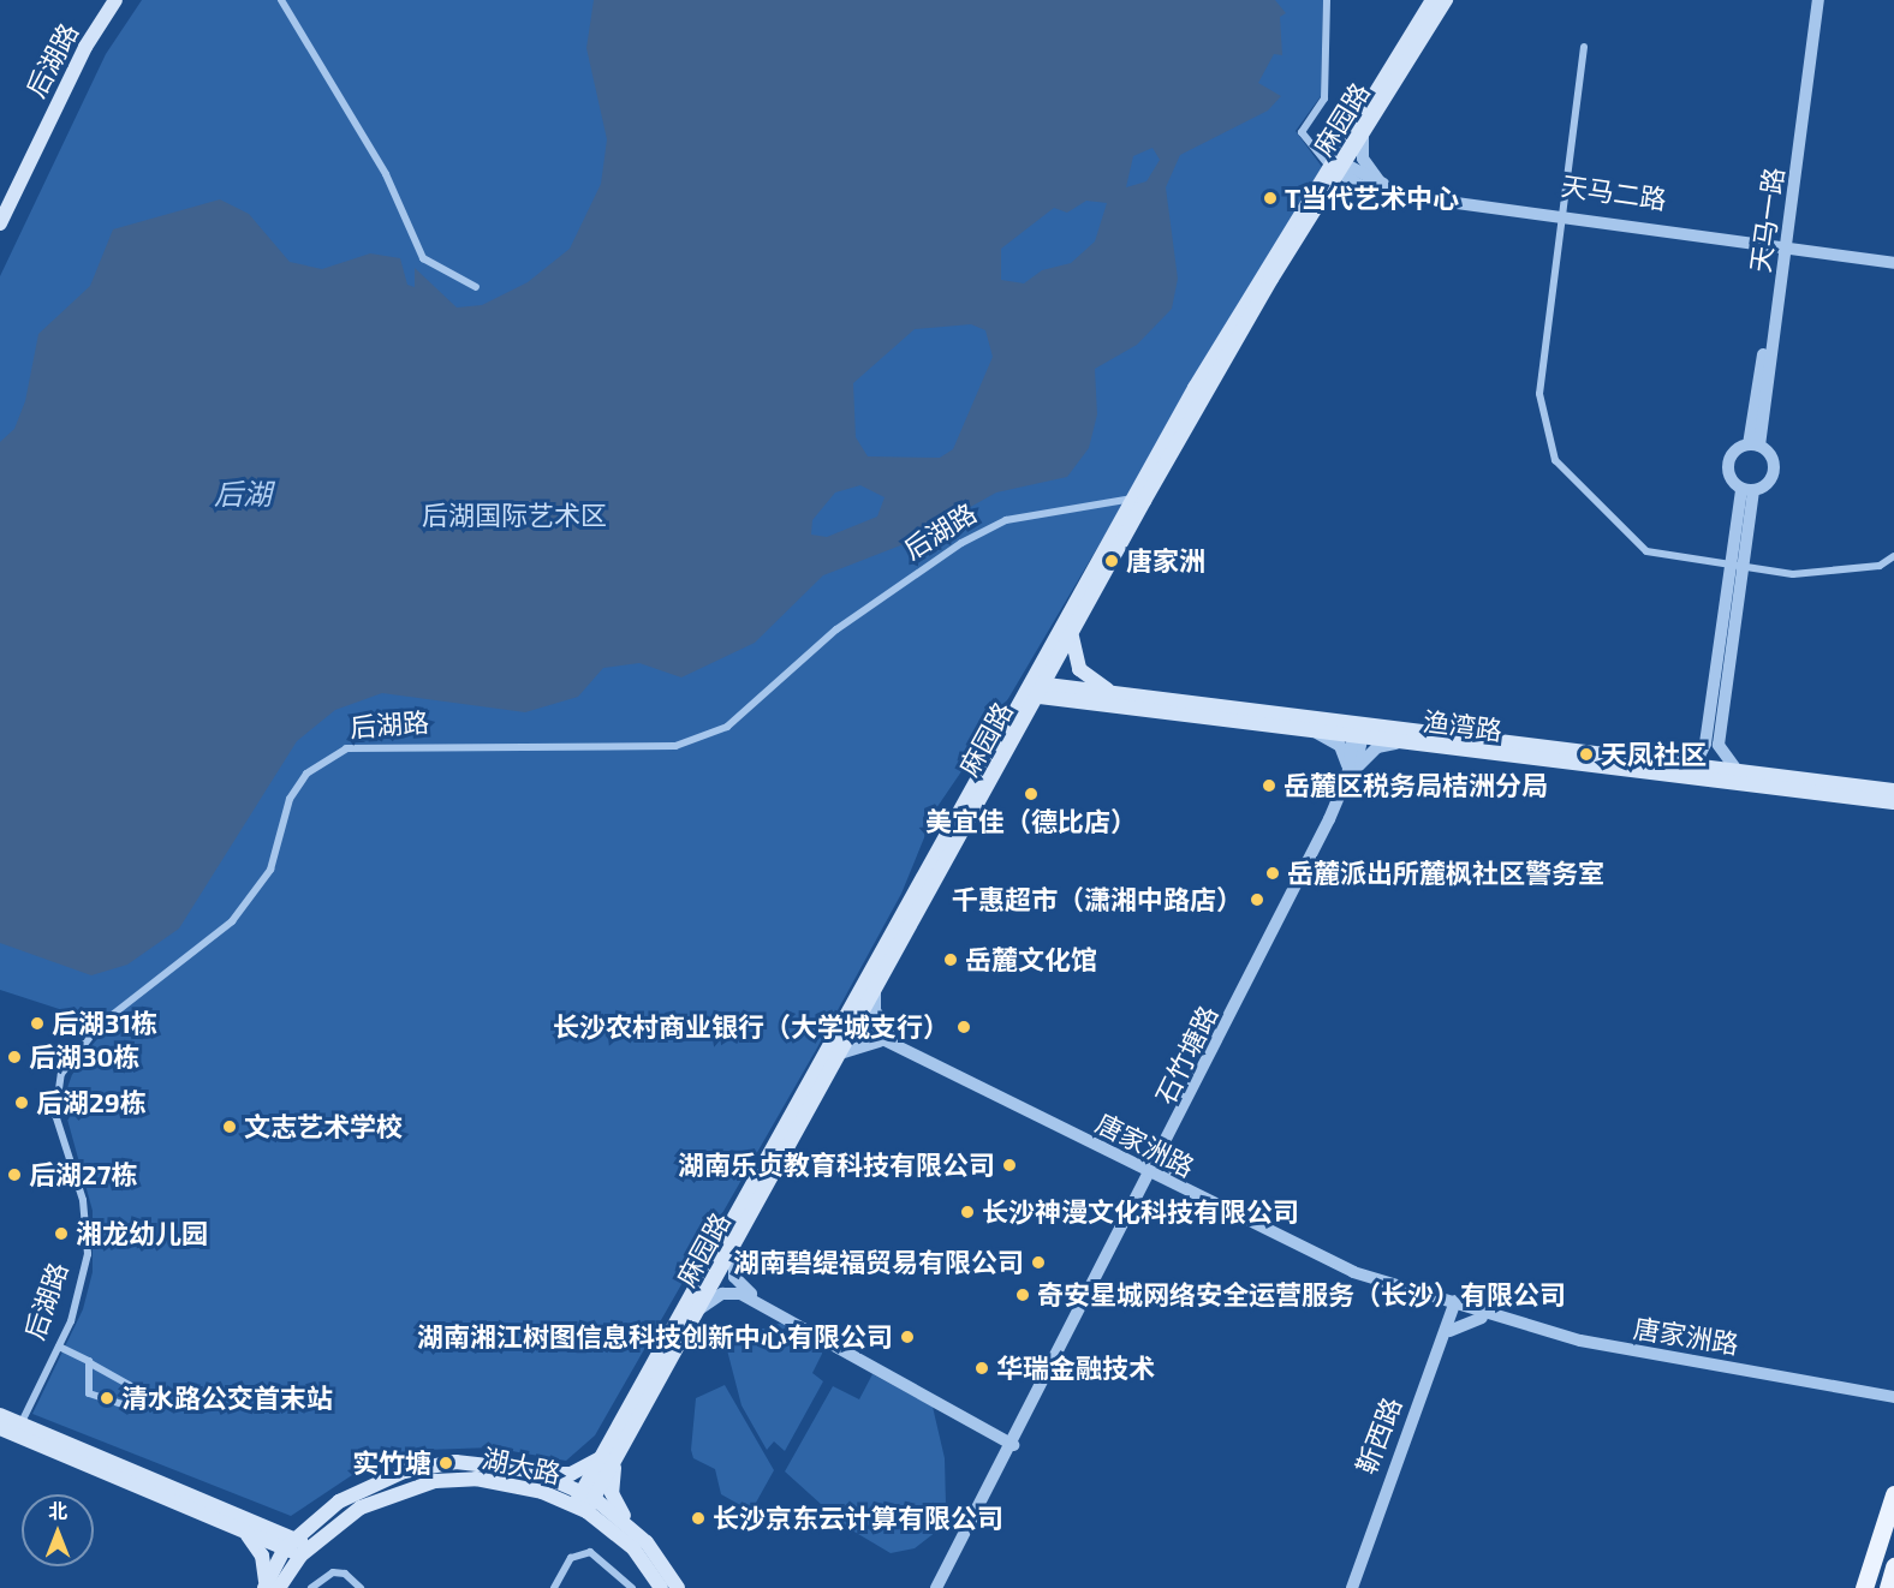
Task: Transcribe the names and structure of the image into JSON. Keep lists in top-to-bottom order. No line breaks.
{"streets":{"main road":["后湖路","麻园路","渔湾路","湖大路"],"street":["天马二路","天马一路","石竹塘路","唐家洲路","靳西路"]},"crossings":[["后湖路","麻园路"],["麻园路","渔湾路"],["麻园路","唐家洲路"],["麻园路","湖大路"],["天马二路","天马一路"],["天马一路","渔湾路"],["渔湾路","石竹塘路"],["石竹塘路","唐家洲路"],["唐家洲路","靳西路"]],"water":["后湖"],"parks":["后湖国际艺术区"],"places":["T当代艺术中心","唐家洲","天凤社区","岳麓区税务局桔洲分局","美宜佳（德比店）","岳麓派出所麓枫社区警务室","千惠超市（潇湘中路店）","岳麓文化馆","后湖31栋","长沙农村商业银行（大学城支行）","后湖30栋","后湖29栋","文志艺术学校","湖南乐贞教育科技有限公司","后湖27栋","长沙神漫文化科技有限公司","湘龙幼儿园","湖南碧缇福贸易有限公司","奇安星城网络安全运营服务（长沙）有限公司","湖南湘江树图信息科技创新中心有限公司","华瑞金融技术","清水路公交首末站","实竹塘","长沙京东云计算有限公司"],"north":"top"}
